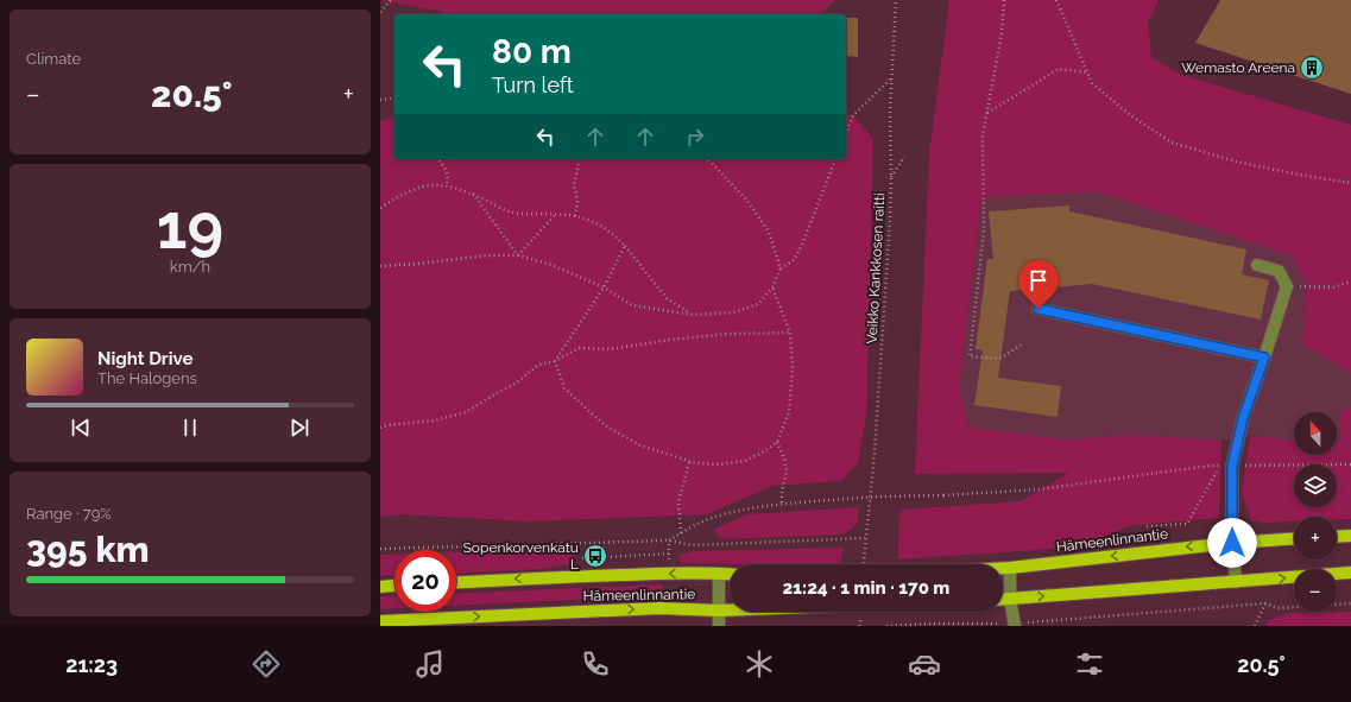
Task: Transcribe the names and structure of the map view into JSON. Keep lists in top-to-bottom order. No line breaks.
{"streets":{"main road":["Hämeenlinnantie"],"path":["Veikko Kankkosen raitti"]},"places":{"building":["Wemasto Areena"],"bus stop":["Sopenkorvenkatu L"]},"north":"top","page":{"tile":["Climate",["19","km/h"],["Range · 79%","395 km"]],"turn":["80 m","Turn left"],"heat":["−","20.5°","+"],"song":["Night Drive","The Halogens"],"map_buttons":["+","−"],"limit":"20","trip":"21:24 · 1 min · 170 m","tabs":["21:23","20.5°"]}}
